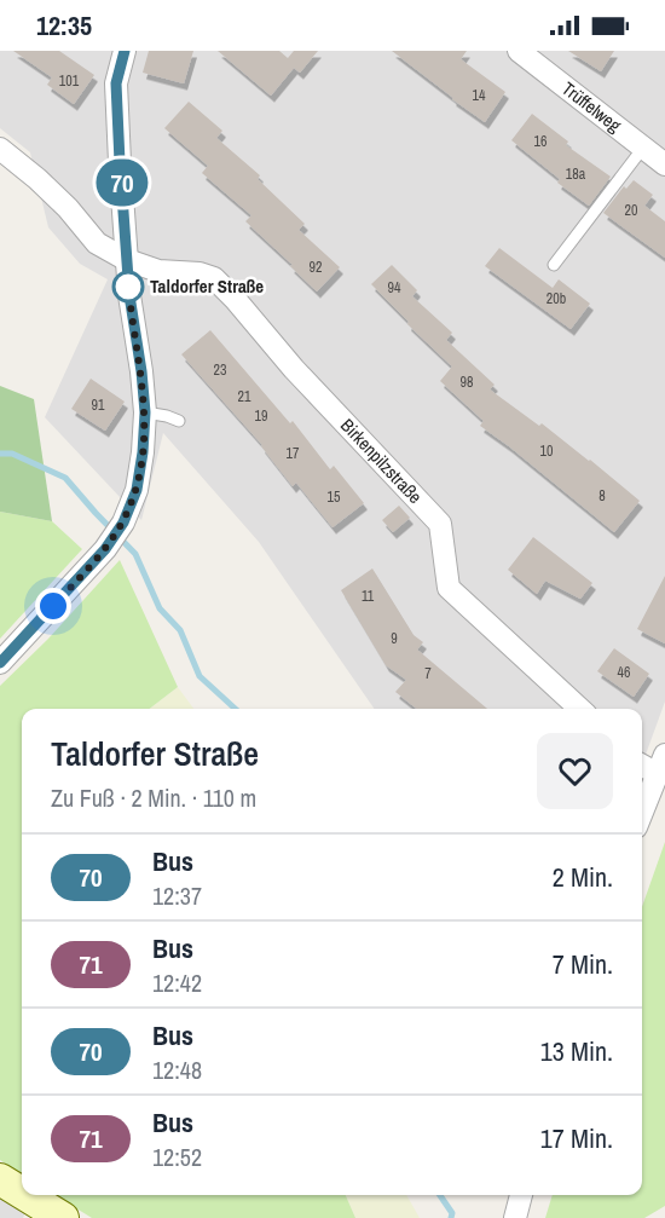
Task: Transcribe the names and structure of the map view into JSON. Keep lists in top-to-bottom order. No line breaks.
{"streets":{"street":["Trüffelweg","Birkenpilzstraße"]},"places":["Taldorfer Straße"],"lines":["bus line 70"],"house_numbers":["101","14","16","18a","20","92","94","20b","23","98","21","91","19","10","17","8","15","11","9","46","7"],"page":{"status":"12:35","on_map":"70","heading":["Taldorfer Straße","Zu Fuß · 2 Min. · 110 m"],"list":[{"mark":"70","name":"Bus","note":"12:37","value":"2 Min."},{"mark":"71","name":"Bus","note":"12:42","value":"7 Min."},{"mark":"70","name":"Bus","note":"12:48","value":"13 Min."},{"mark":"71","name":"Bus","note":"12:52","value":"17 Min."}]}}
